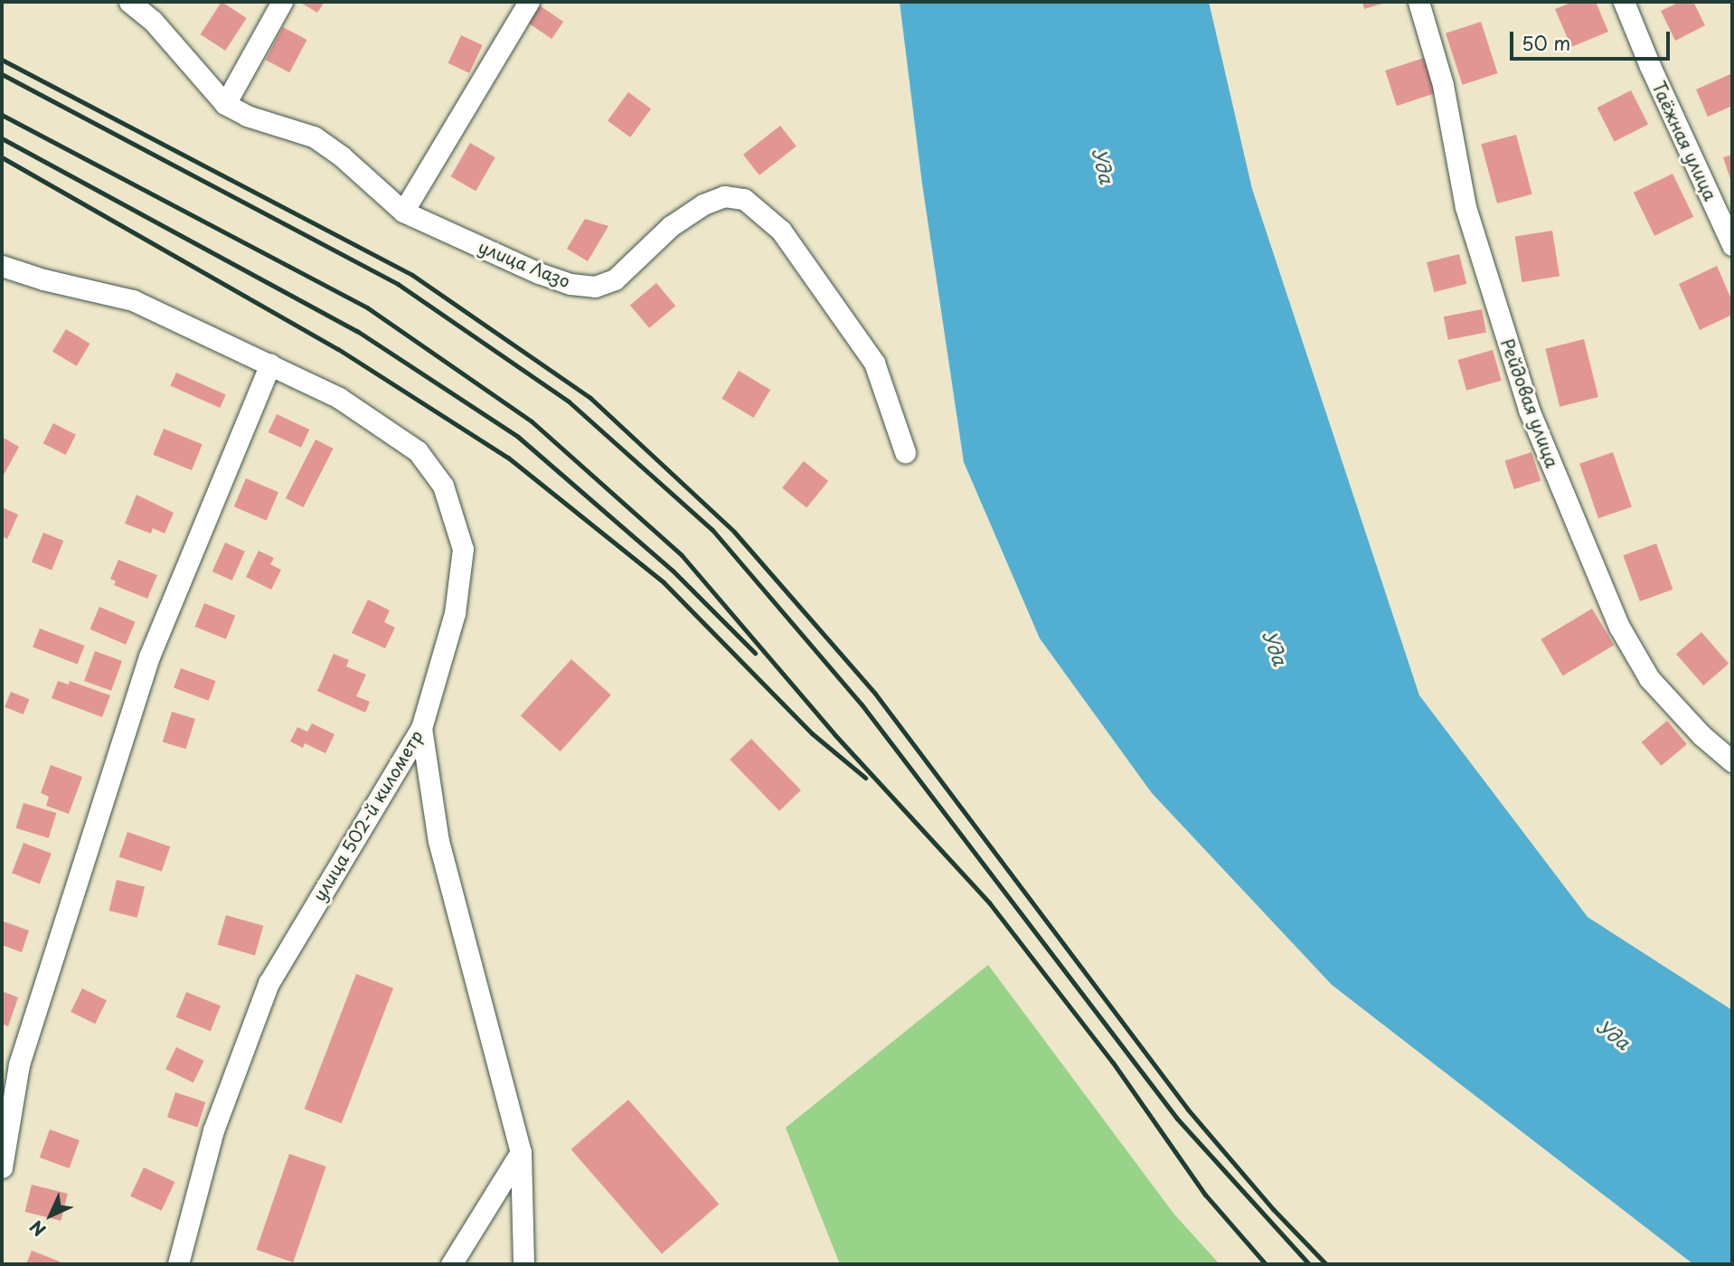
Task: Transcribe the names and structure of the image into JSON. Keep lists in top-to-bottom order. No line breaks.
{"streets":{"street":["Таёжная улица","улица Лазо","Рейдовая улица","улица 502-й километр"]},"water":["Уда"],"scale_bar":"50 m","north":"bottom left"}
